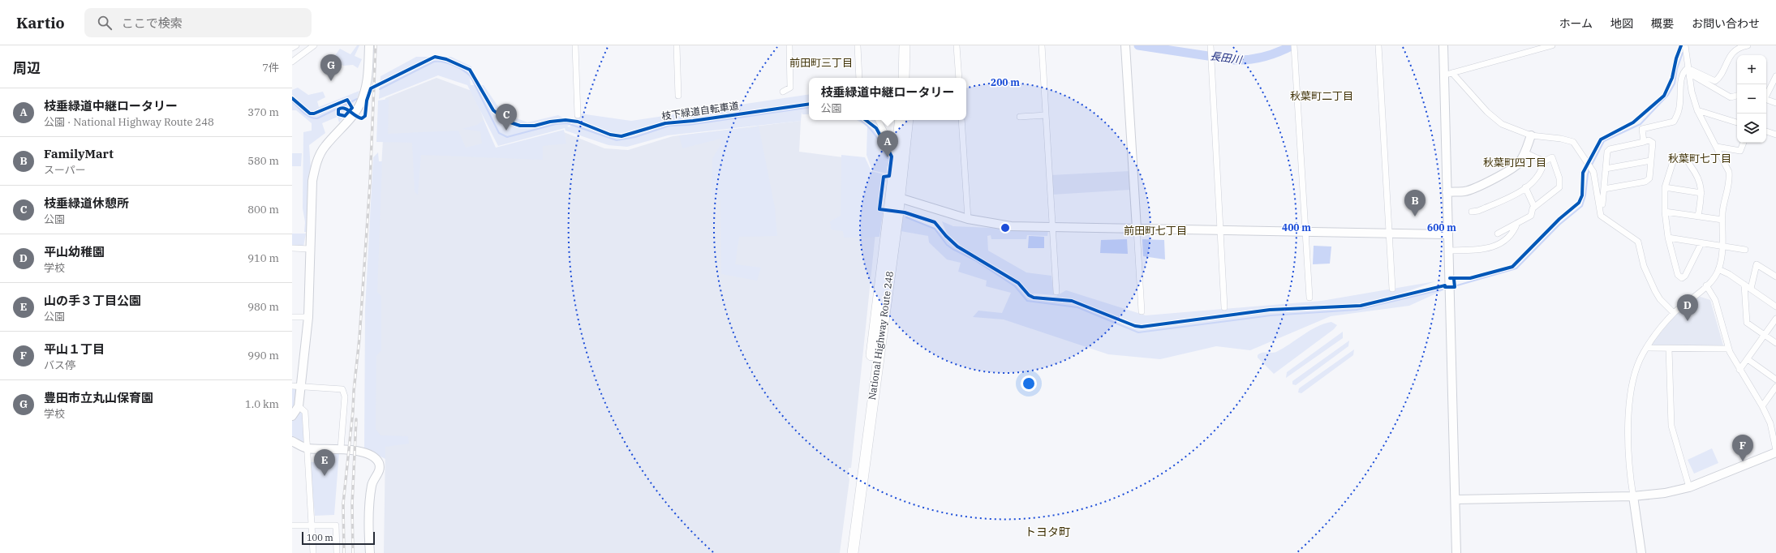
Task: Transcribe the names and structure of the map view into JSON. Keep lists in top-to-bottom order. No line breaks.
{"streets":{"highway":["National Highway Route 248"],"cycle path":["枝下緑道自転車道"]},"districts":["前田町三丁目","秋葉町二丁目","秋葉町七丁目","秋葉町四丁目","前田町七丁目","トヨタ町"],"water":["長田川"],"scale_bar":"100 m","page":{"header":"Kartio","search":"ここで検索","nav":["ホーム","地図","概要","お問い合わせ"],"heading":["周辺","7件"],"pins":["G","C","A","B","D","F","E"],"map_buttons":["+","−"],"popup":["枝垂緑道中継ロータリー","公園"],"list":[{"mark":"A","name":"枝垂緑道中継ロータリー","note":"公園 · National Highway Route 248","value":"370 m"},{"mark":"B","name":"FamilyMart","note":"スーパー","value":"580 m"},{"mark":"C","name":"枝垂緑道休憩所","note":"公園","value":"800 m"},{"mark":"D","name":"平山幼稚園","note":"学校","value":"910 m"},{"mark":"E","name":"山の手３丁目公園","note":"公園","value":"980 m"},{"mark":"F","name":"平山１丁目","note":"バス停","value":"990 m"},{"mark":"G","name":"豊田市立丸山保育園","note":"学校","value":"1.0 km"}],"scale":"100 m"},"rings":["200 m","400 m","600 m"]}
